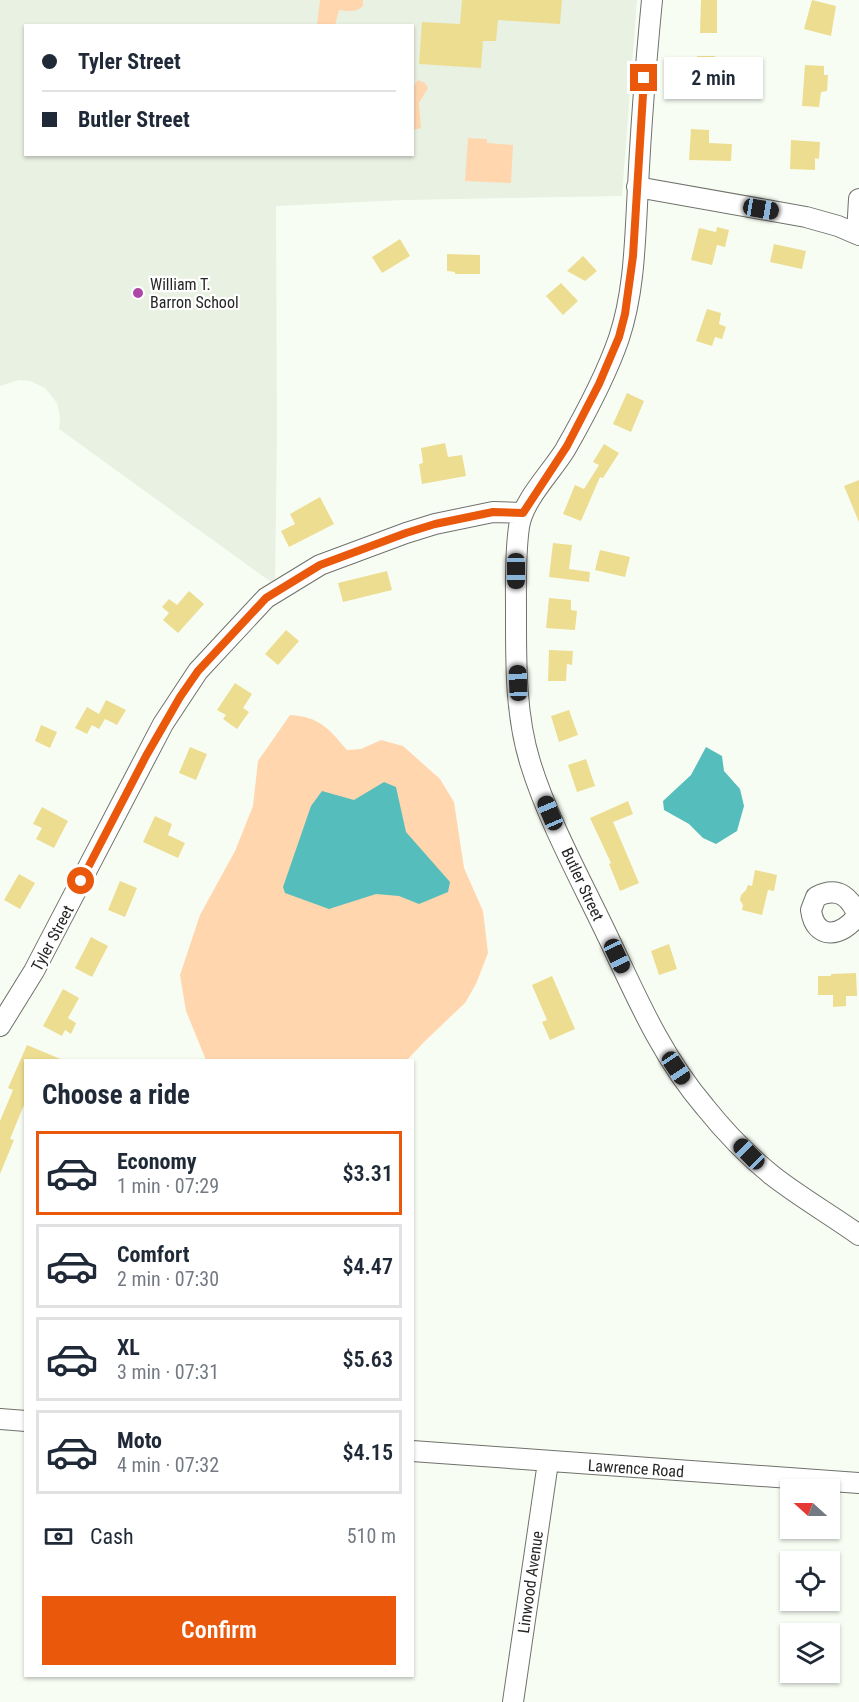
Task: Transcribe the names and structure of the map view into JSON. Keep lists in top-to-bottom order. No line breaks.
{"streets":{"street":["Butler Street","Tyler Street","Lawrence Road","Linwood Avenue"]},"crossings":[["Butler Street","Tyler Street"],["Lawrence Road","Linwood Avenue"]],"places":["William T. Barron School"],"north":"left","page":{"banner":["Tyler Street","Butler Street"],"bubble":"2 min","heading":"Choose a ride","list":[{"name":"Economy","note":"1 min · 07:29","value":"$3.31"},{"name":"Comfort","note":"2 min · 07:30","value":"$4.47"},{"name":"XL","note":"3 min · 07:31","value":"$5.63"},{"name":"Moto","note":"4 min · 07:32","value":"$4.15"}],"pay":["Cash","510 m"],"buttons":"Confirm"}}
